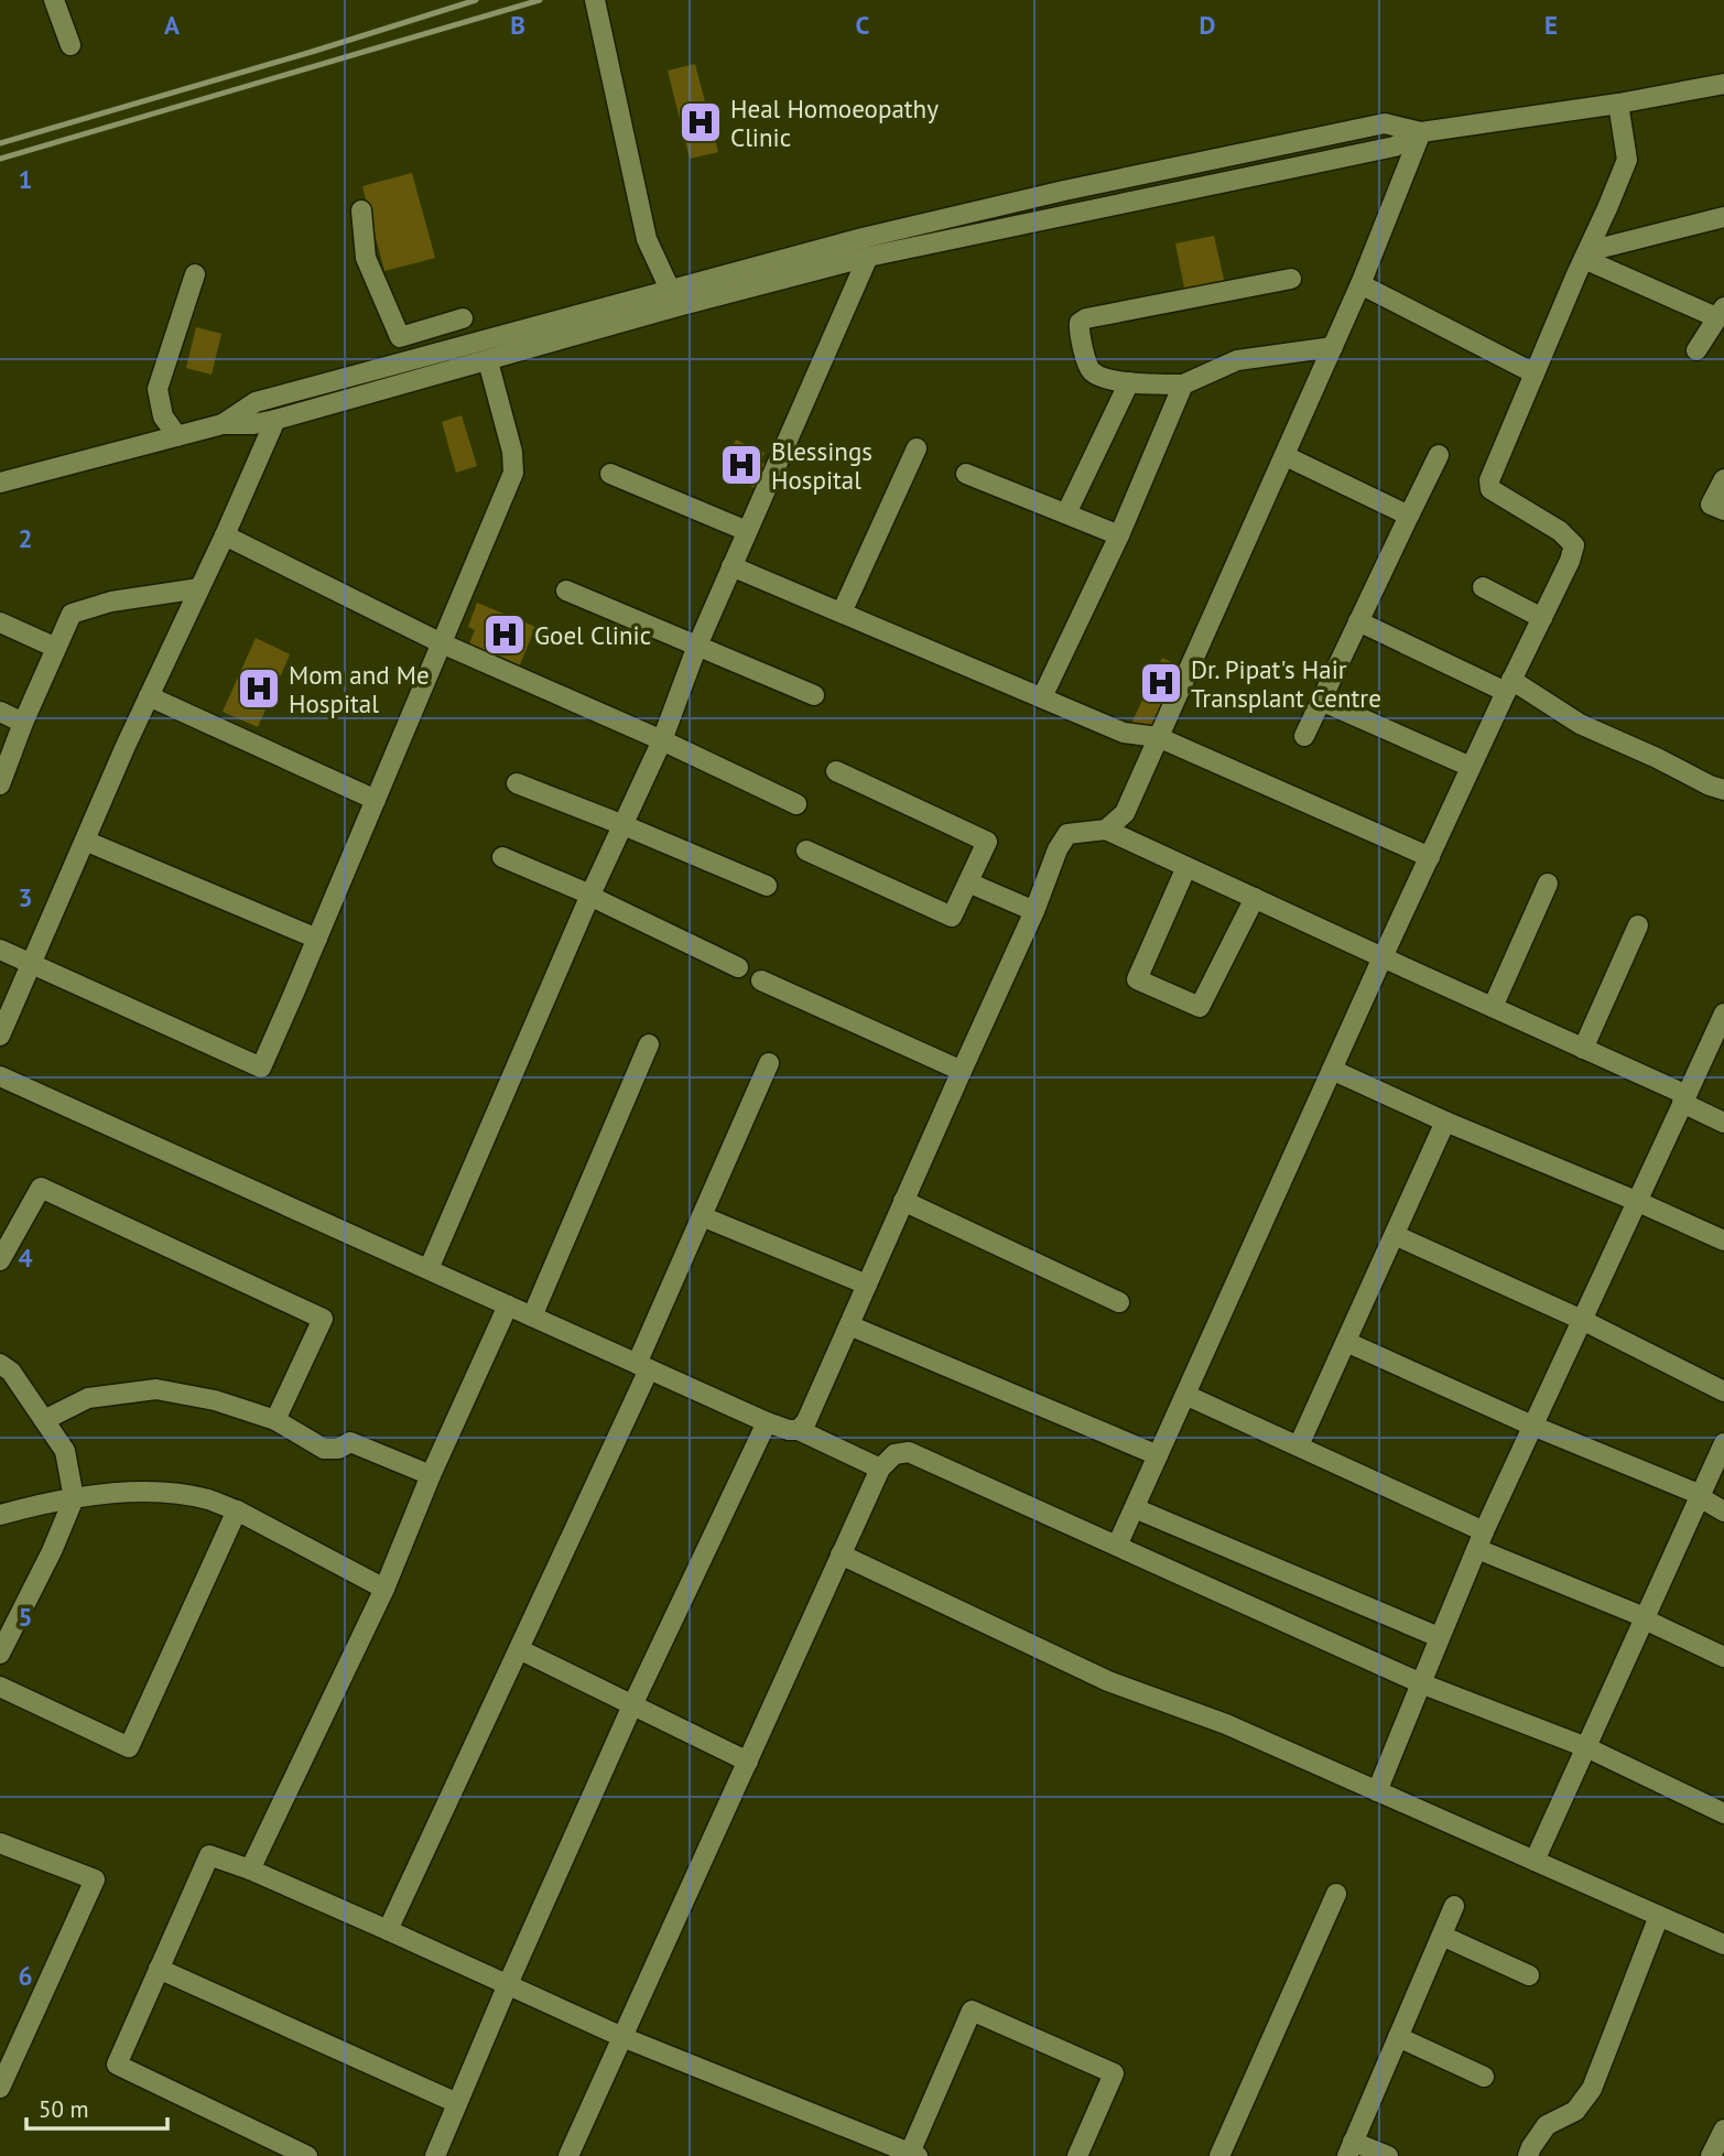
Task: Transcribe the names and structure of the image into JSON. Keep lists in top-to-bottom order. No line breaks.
{"places":{"hospital":["Heal Homoeopathy Clinic","Blessings Hospital","Goel Clinic","Dr. Pipat's Hair Transplant Centre","Mom and Me Hospital"]},"scale_bar":"50 m","grid":{"columns":["A","B","C","D","E"],"rows":["1","2","3","4","5","6"]}}
